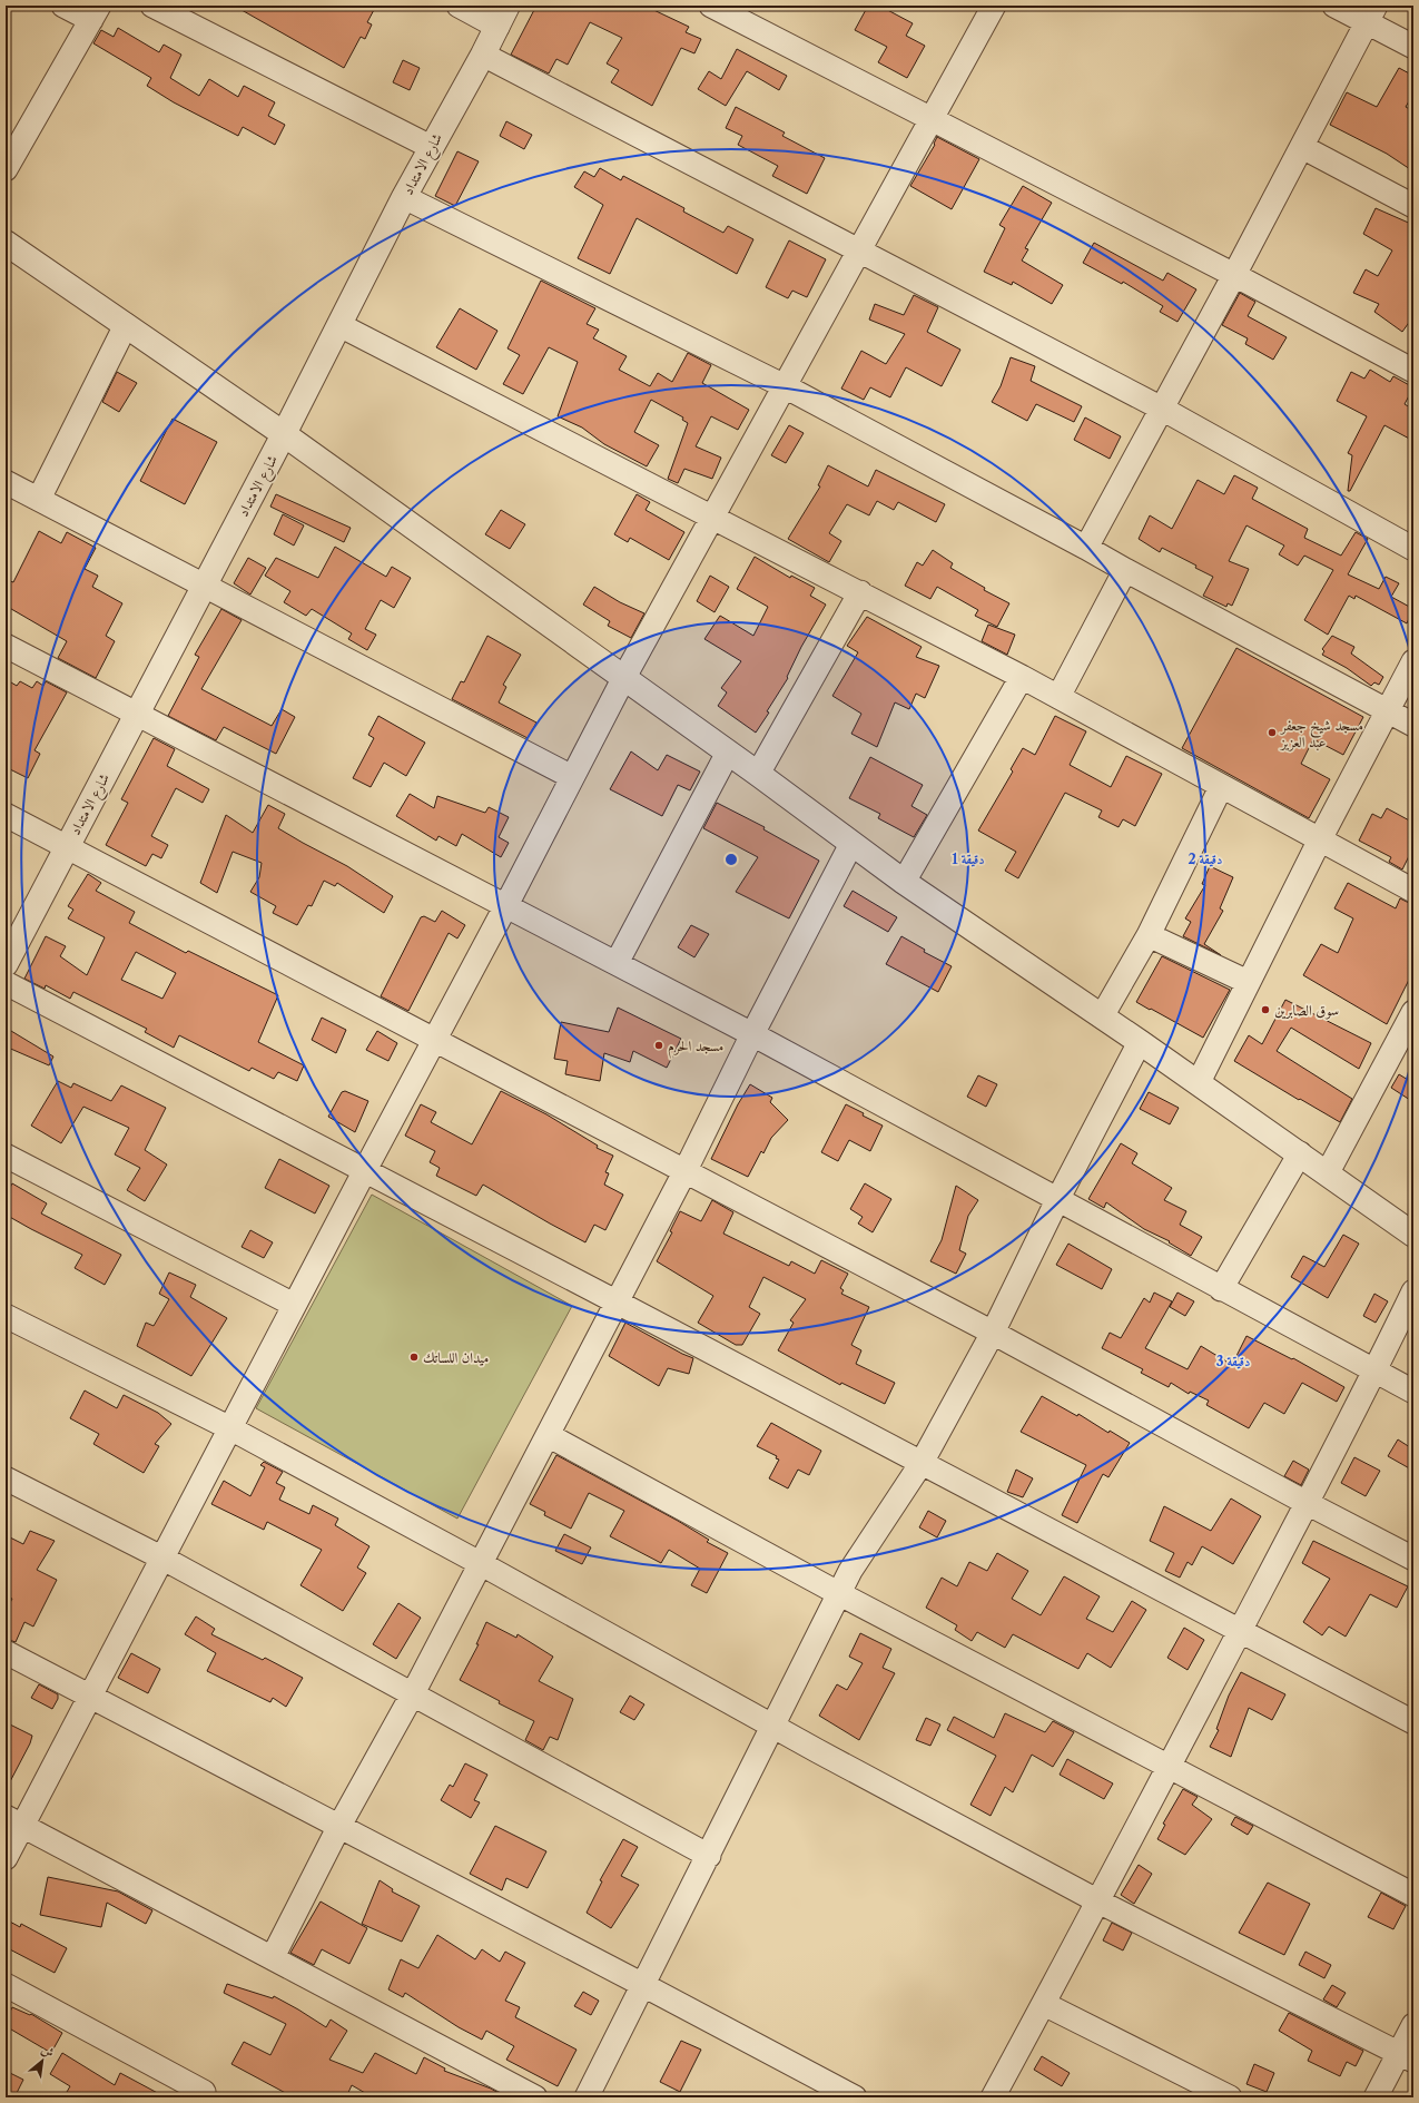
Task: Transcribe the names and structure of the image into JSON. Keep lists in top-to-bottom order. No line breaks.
{"streets":{"street":["شارع الامتداد"]},"places":["مسجد شيخ جعفر عبد العزيز","سوق الصابرين","مسجد الحرم","ميدان اللساتك"],"north":"top right","rings":["1 دقيقة","2 دقيقة","3 دقيقة"]}
